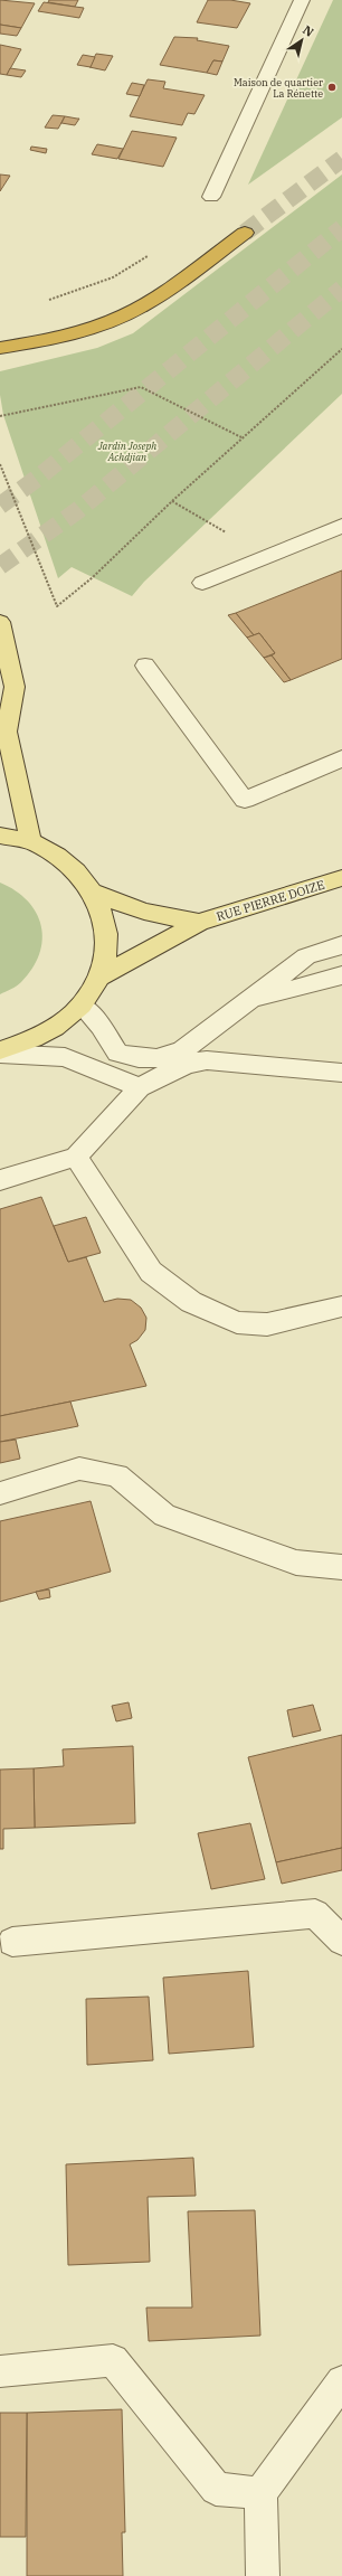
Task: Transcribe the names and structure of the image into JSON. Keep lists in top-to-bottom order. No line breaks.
{"streets":{"main road":["RUE PIERRE DOIZE"]},"parks":["Jardin Joseph Achdjian"],"places":["Maison de quartier La Rénette"],"north":"top right"}
